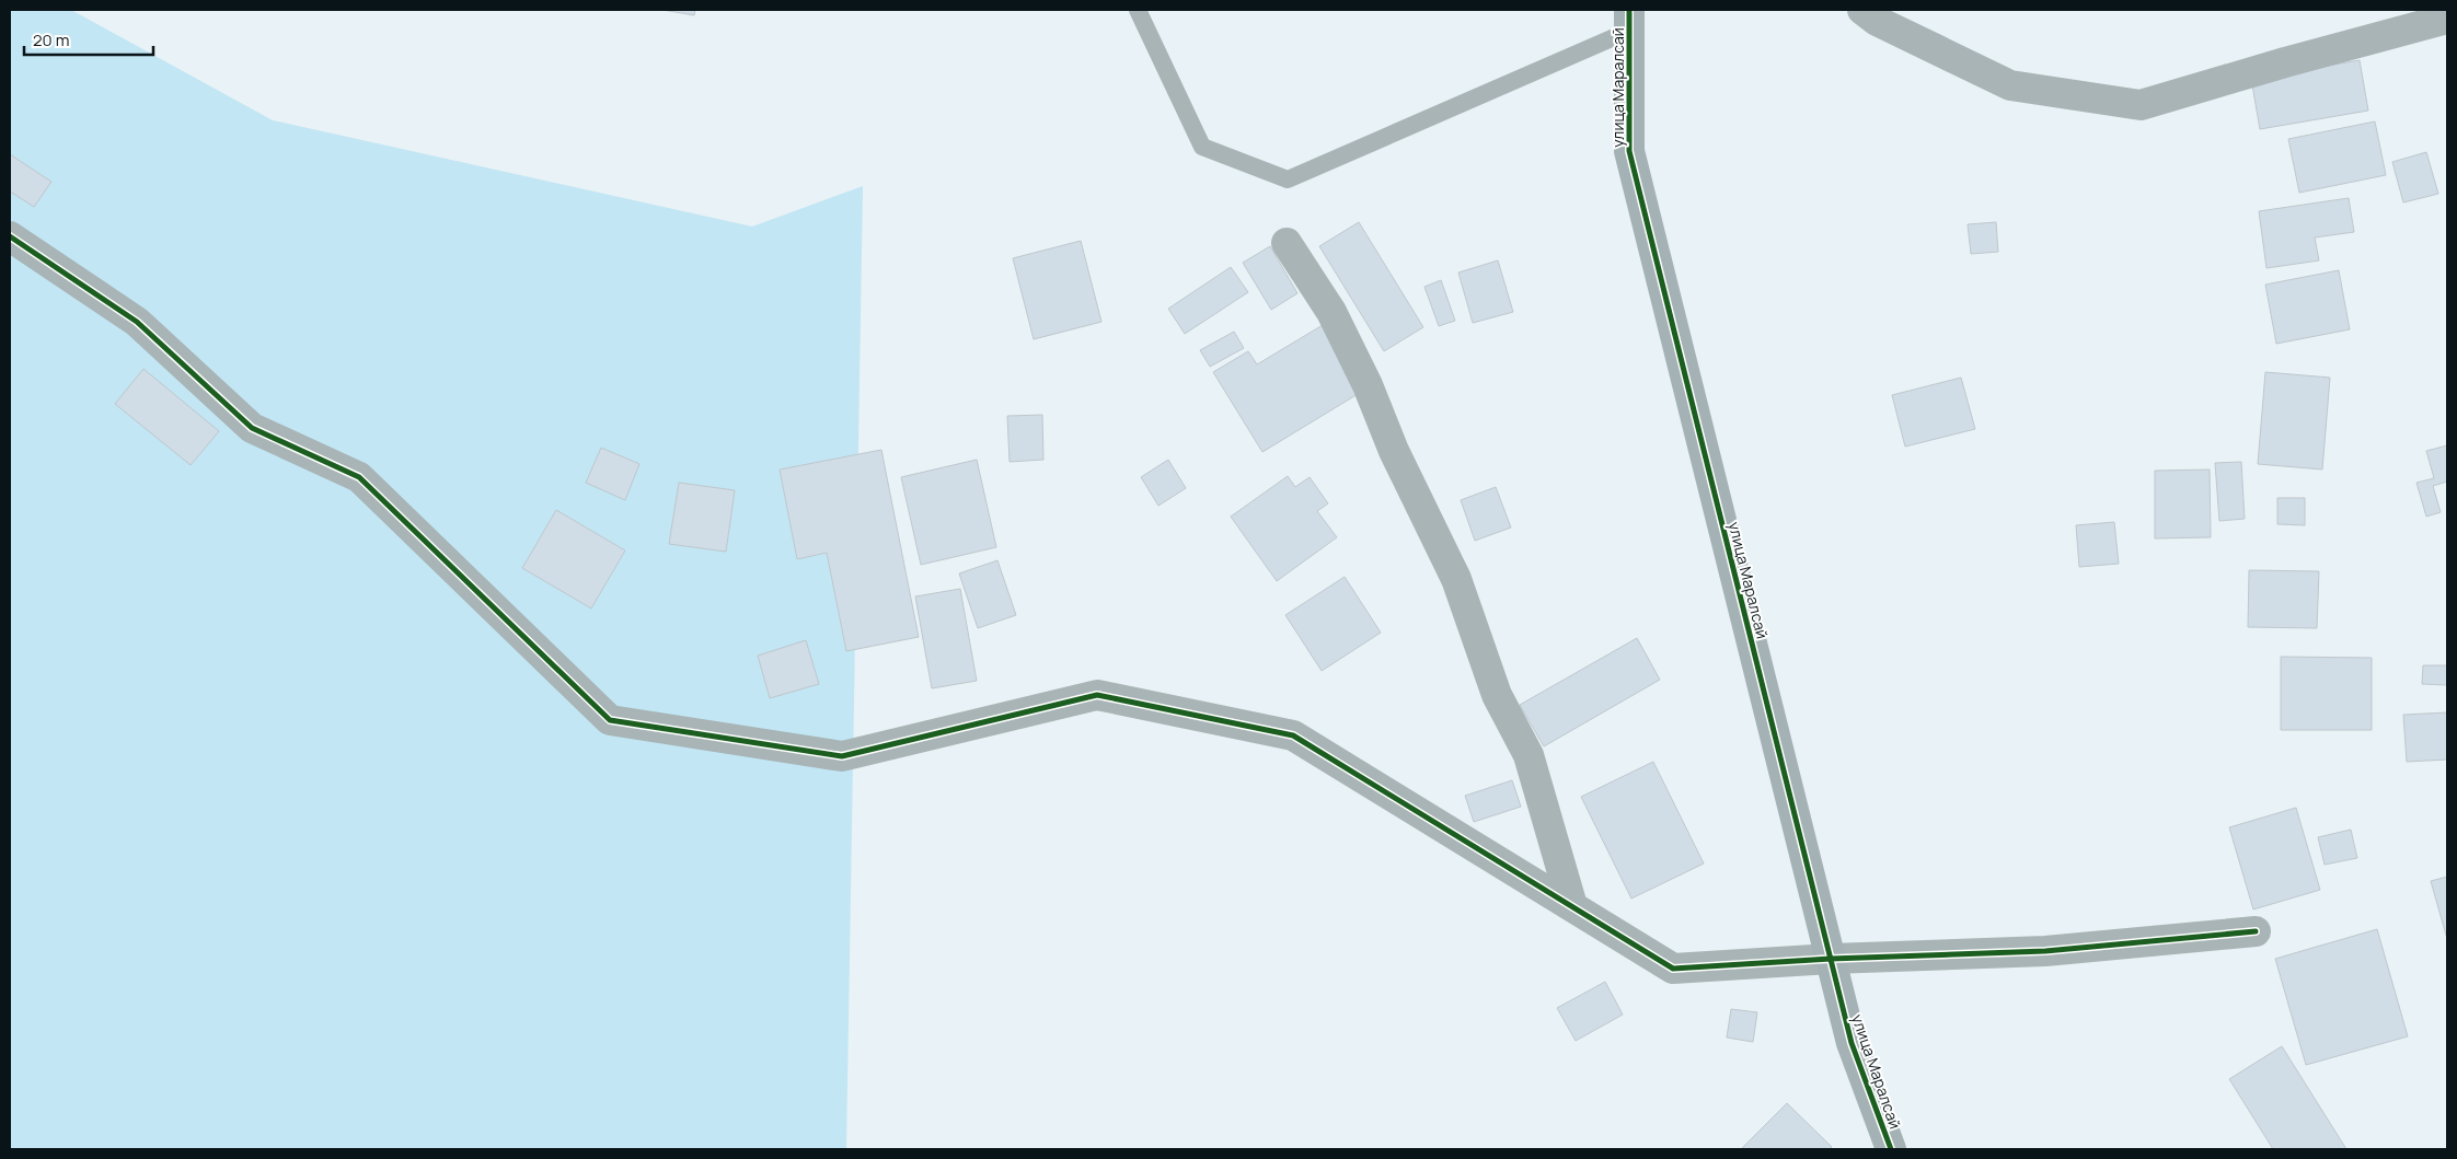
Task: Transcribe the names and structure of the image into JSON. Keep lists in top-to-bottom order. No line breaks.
{"streets":{"street":["улица Маралсай"]},"scale_bar":"20 m"}
